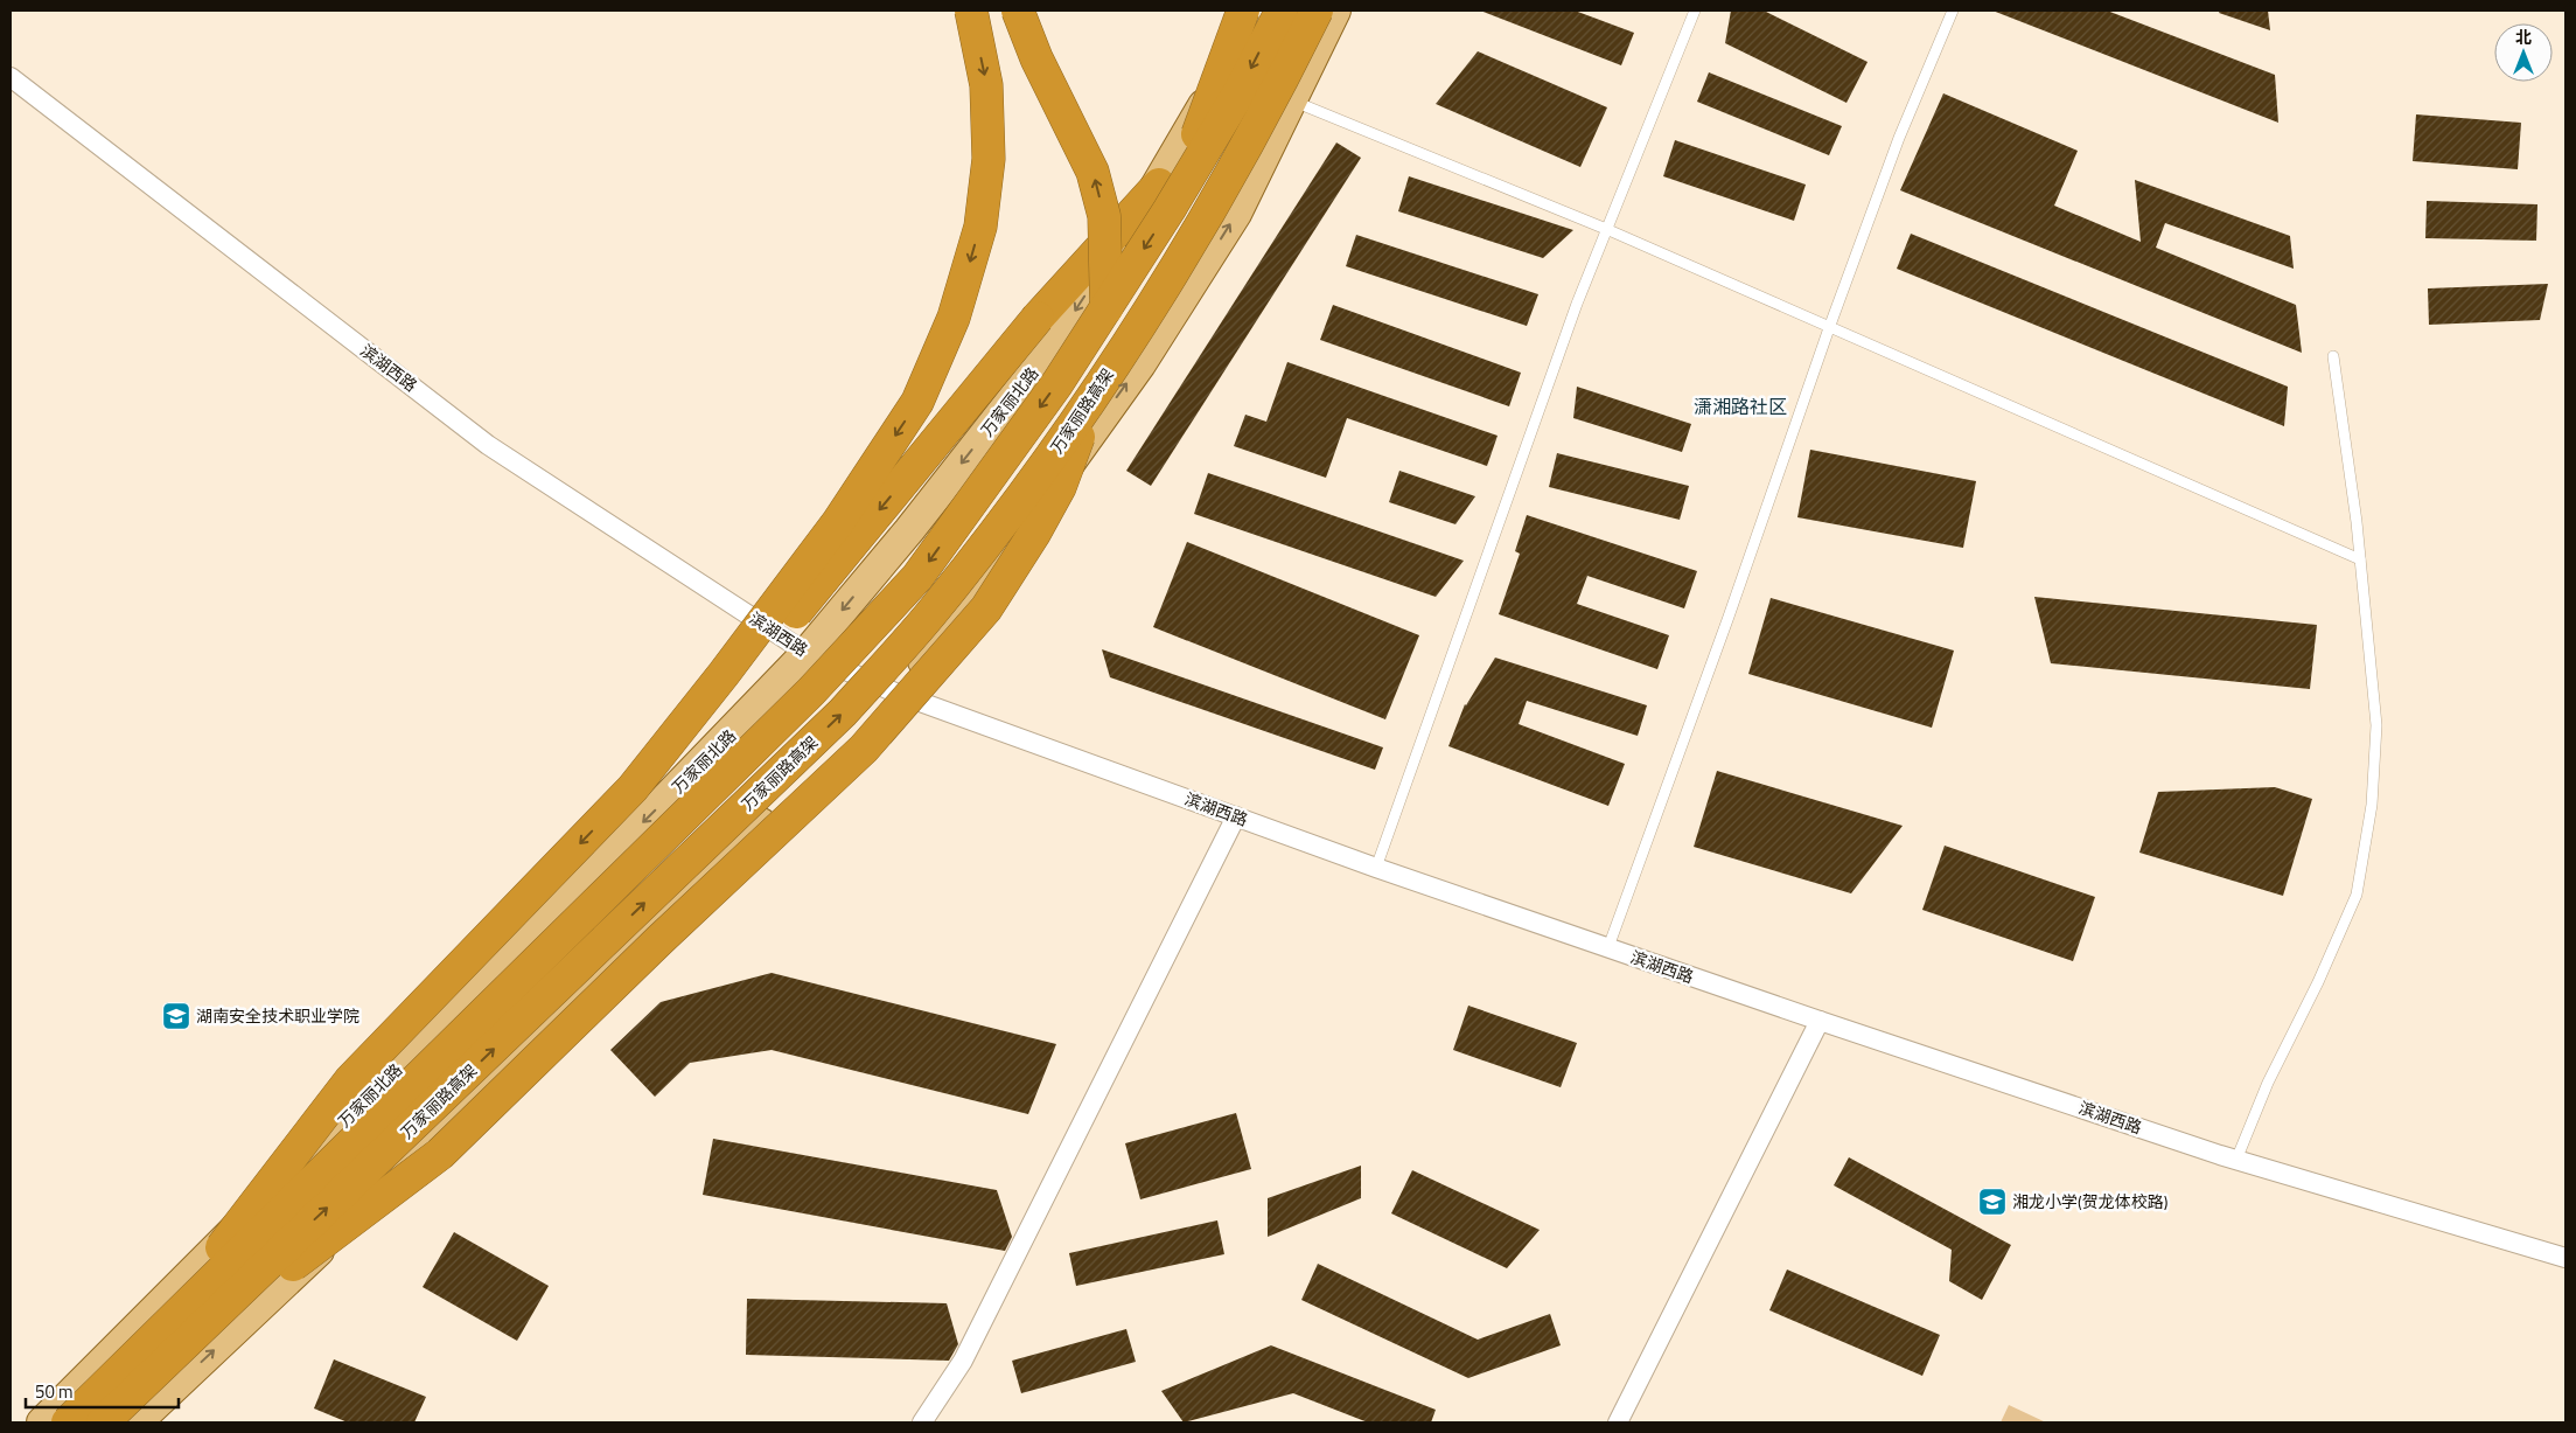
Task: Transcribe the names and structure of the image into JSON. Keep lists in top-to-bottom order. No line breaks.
{"streets":{"highway":["万家丽路高架"],"main road":["万家丽北路"],"street":["滨湖西路"]},"crossings":[["滨湖西路","万家丽北路"],["万家丽北路","万家丽路高架"]],"districts":["潇湘路社区"],"places":{"school or university":["湖南安全技术职业学院","湘龙小学(贺龙体校路)"]},"scale_bar":"50 m","north":"top"}
